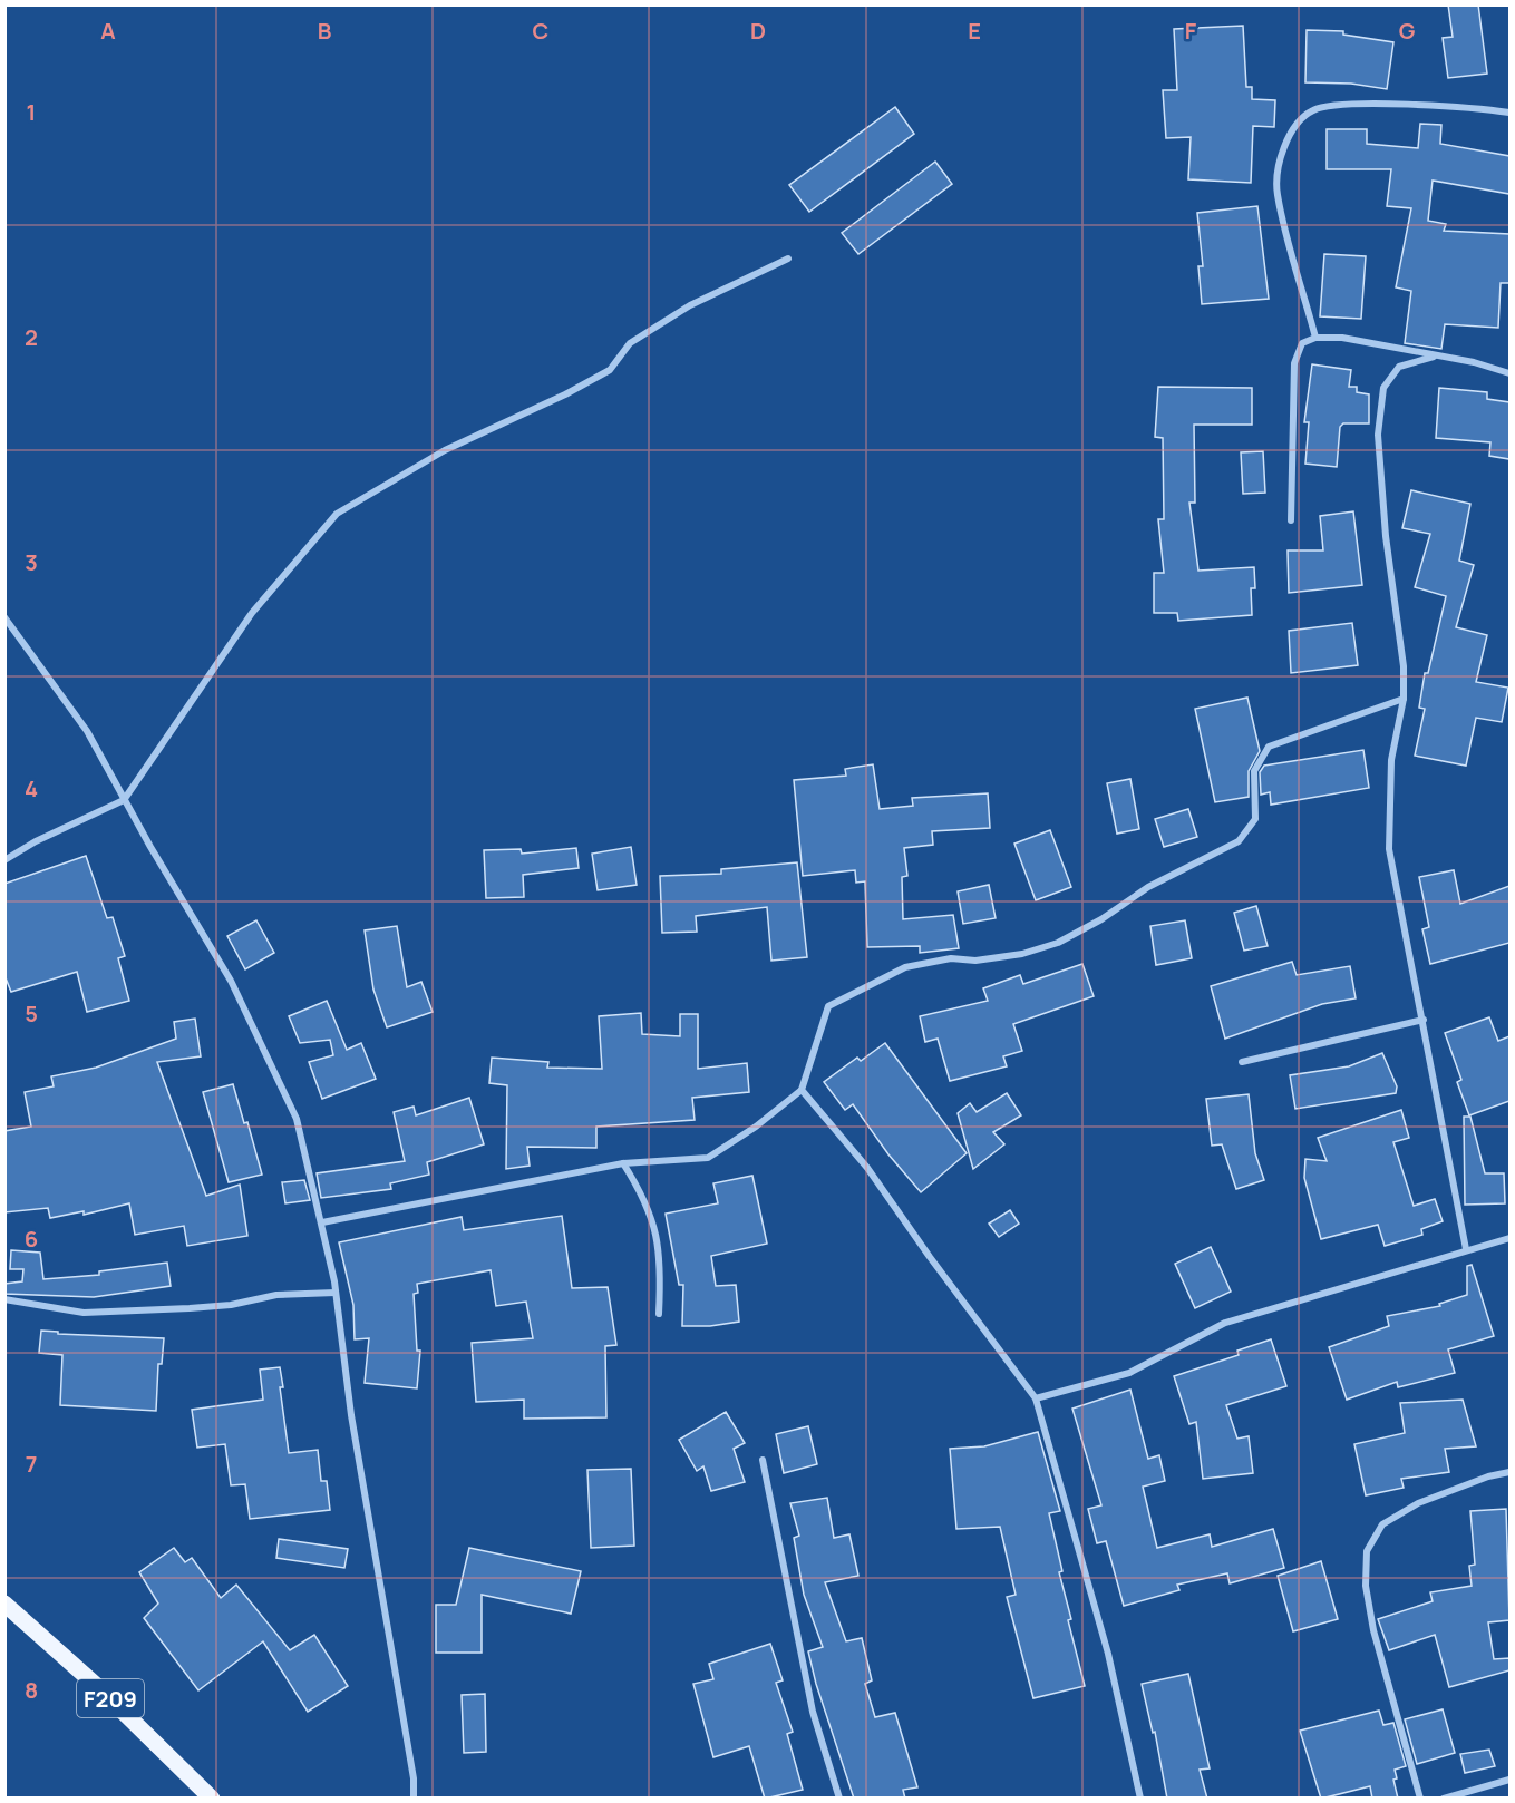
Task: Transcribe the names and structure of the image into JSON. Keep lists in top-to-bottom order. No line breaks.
{"streets":{"main road":["F209"]},"grid":{"columns":["A","B","C","D","E","F","G"],"rows":["1","2","3","4","5","6","7","8"]}}
